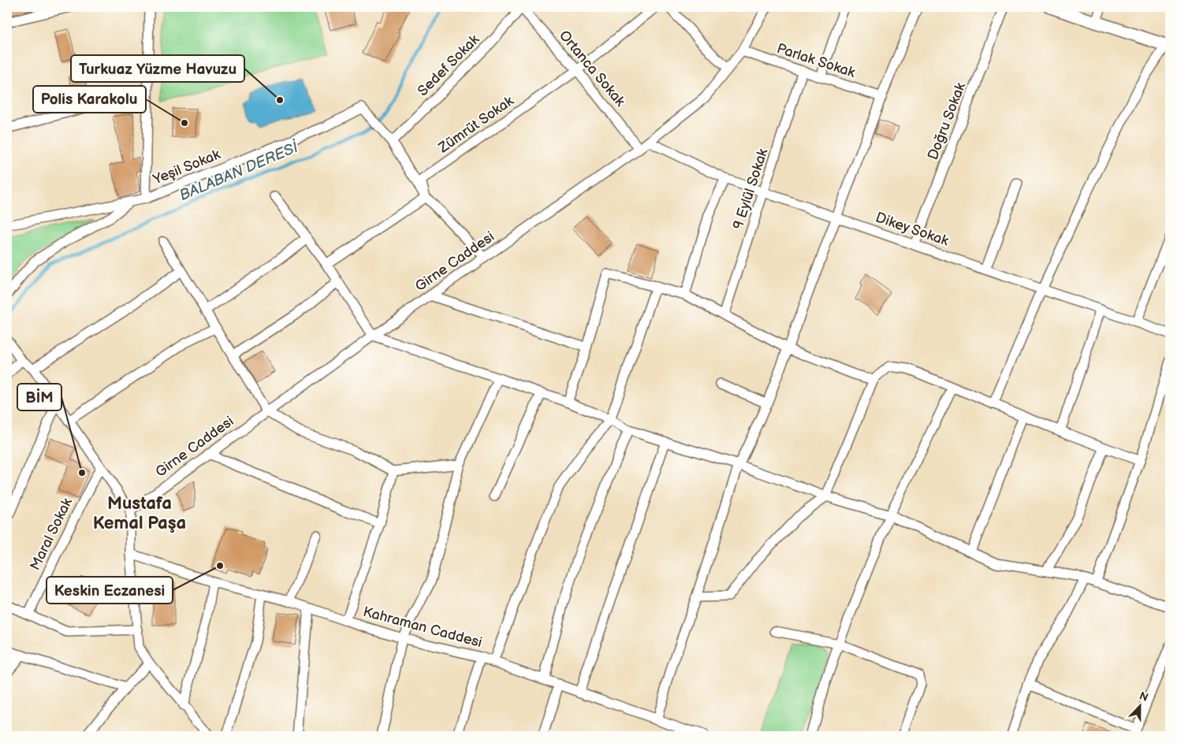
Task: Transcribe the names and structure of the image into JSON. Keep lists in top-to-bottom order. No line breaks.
{"streets":{"street":["Parlak Sokak","Sedef Sokak","Ortanca Sokak","Doğru Sokak","Zümrüt Sokak","Yeşil Sokak","9 Eylül Sokak","Dikey Sokak","Girne Caddesi","Maral Sokak","Kahraman Caddesi"]},"crossings":[["Parlak Sokak","9 Eylül Sokak"],["Parlak Sokak","Girne Caddesi"],["Sedef Sokak","Ortanca Sokak"],["Sedef Sokak","Yeşil Sokak"],["Ortanca Sokak","Zümrüt Sokak"],["Ortanca Sokak","Girne Caddesi"],["Doğru Sokak","Dikey Sokak"],["9 Eylül Sokak","Dikey Sokak"],["Dikey Sokak","Girne Caddesi"]],"districts":["Mustafa Kemal Paşa"],"water":["BALABAN DERESİ"],"places":["Turkuaz Yüzme Havuzu","Polis Karakolu","BİM","Keskin Eczanesi"],"north":"top"}
